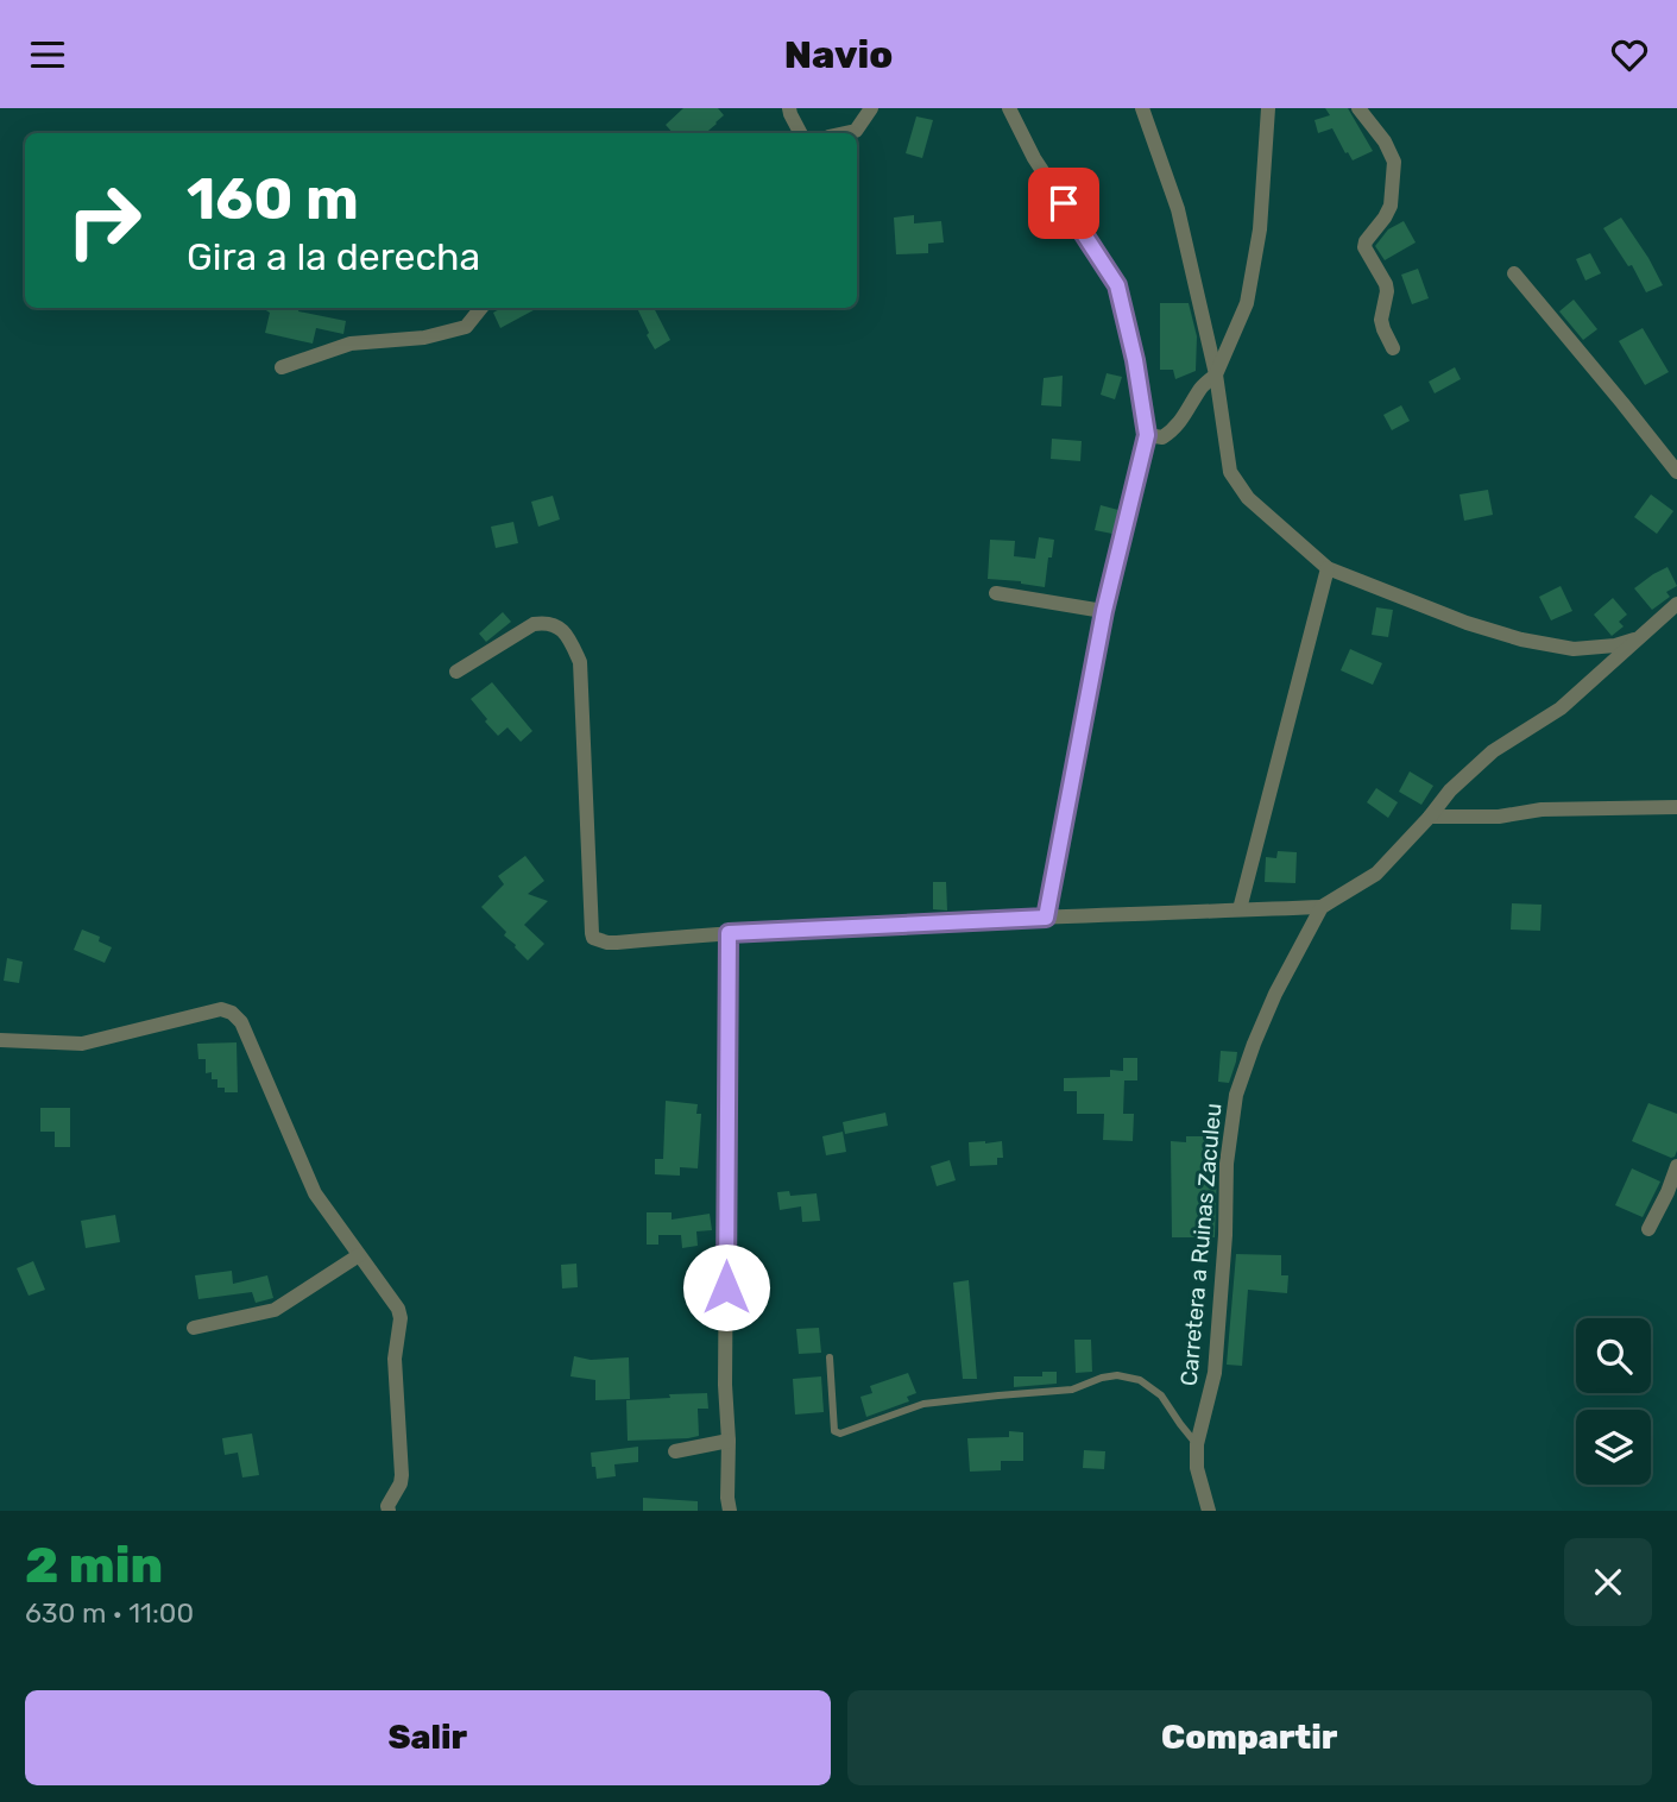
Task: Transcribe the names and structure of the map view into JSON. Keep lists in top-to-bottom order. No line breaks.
{"streets":{"street":["Carretera a Ruinas Zaculeu"]},"page":{"header":"Navio","turn":["160 m","Gira a la derecha"],"heading":["2 min","630 m · 11:00"],"buttons":["Salir","Compartir"]}}
